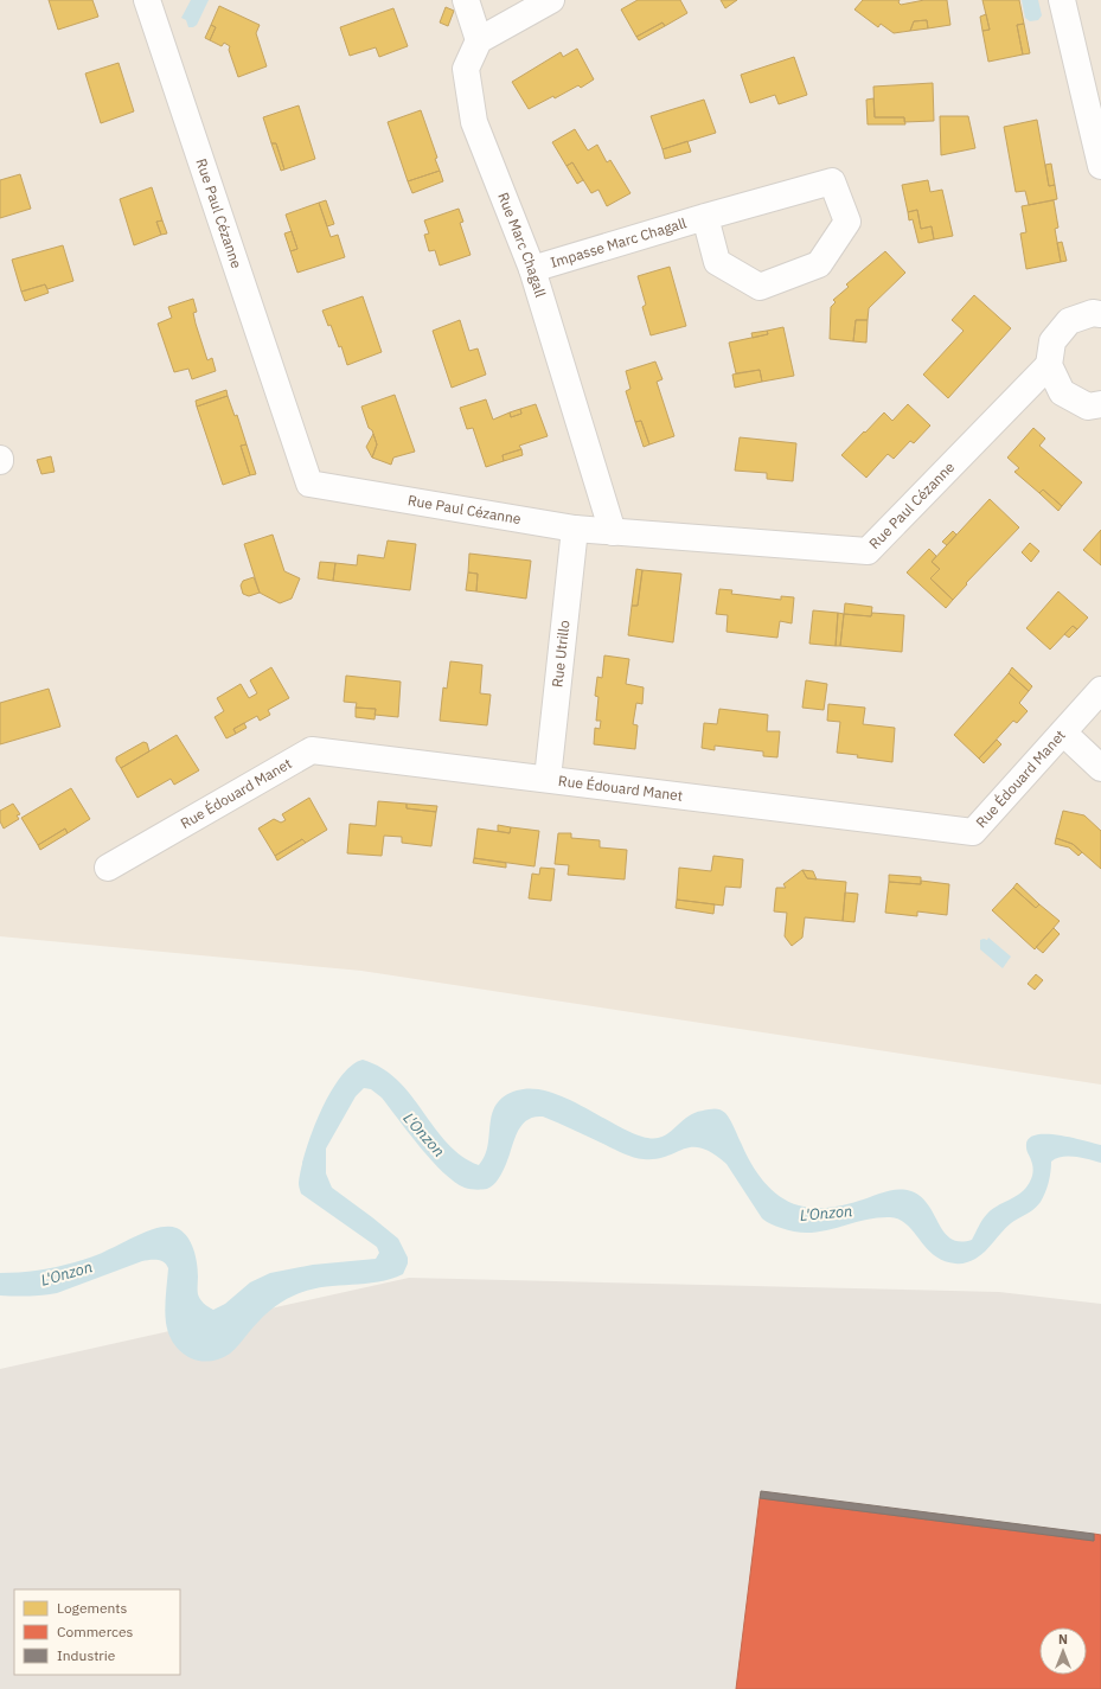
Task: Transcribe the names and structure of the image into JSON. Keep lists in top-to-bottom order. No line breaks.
{"streets":{"street":["Rue Paul Cézanne","Impasse Marc Chagall","Rue Marc Chagall","Rue Utrillo","Rue Édouard Manet"]},"crossings":[["Rue Paul Cézanne","Rue Marc Chagall"],["Rue Paul Cézanne","Rue Utrillo"],["Impasse Marc Chagall","Rue Marc Chagall"],["Rue Utrillo","Rue Édouard Manet"]],"water":["L'Onzon"],"legend":["Logements","Commerces","Industrie"],"north":"top"}
